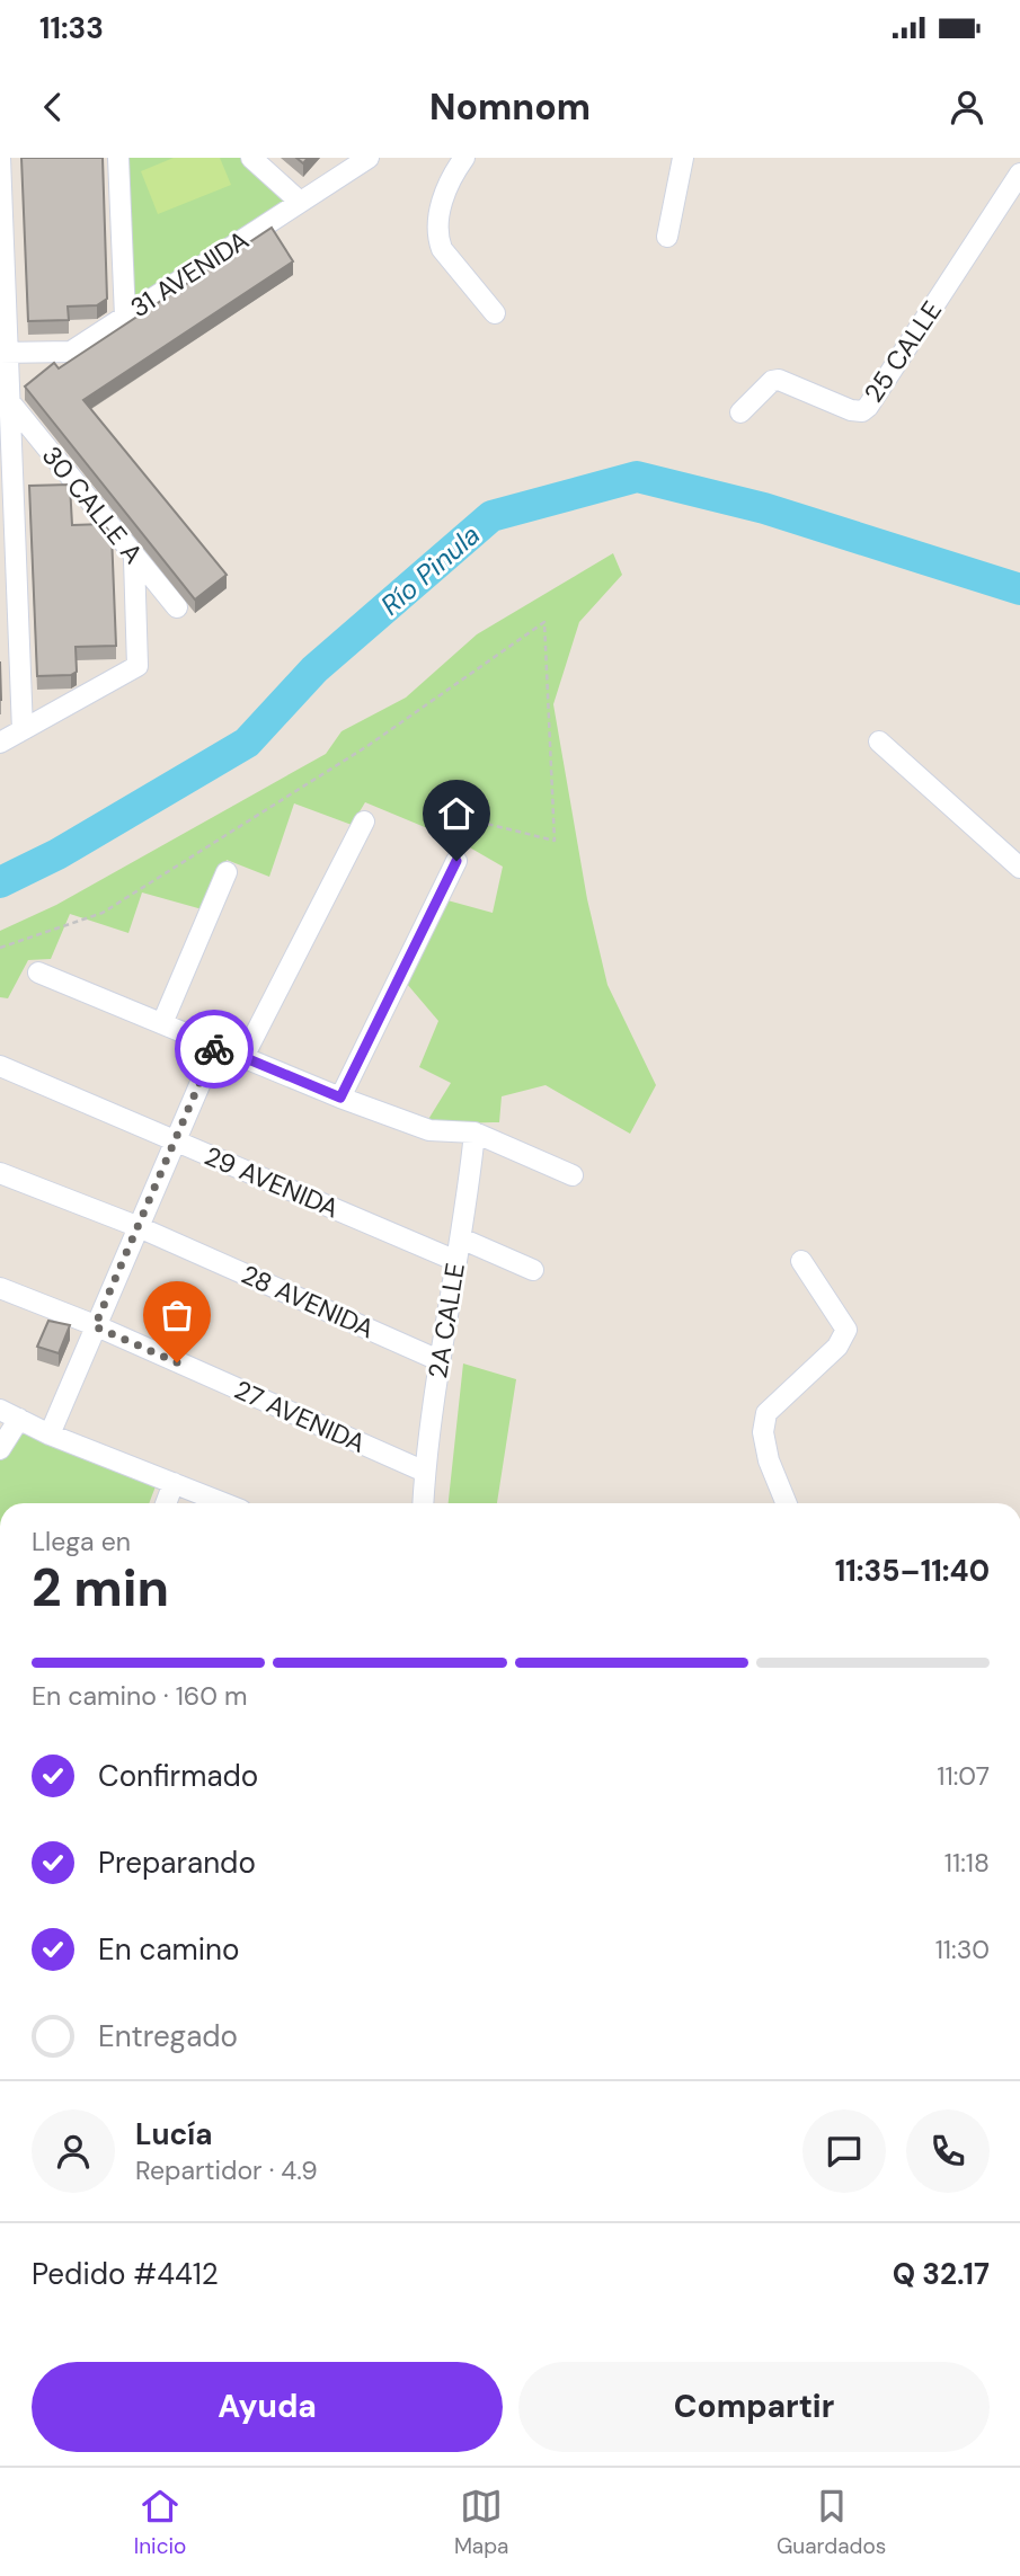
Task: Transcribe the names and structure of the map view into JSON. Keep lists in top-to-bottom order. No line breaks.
{"streets":{"street":["31 AVENIDA","25 CALLE","30 CALLE A","29 AVENIDA","28 AVENIDA","2A CALLE","27 AVENIDA"]},"crossings":[["29 AVENIDA","2A CALLE"],["28 AVENIDA","2A CALLE"],["2A CALLE","27 AVENIDA"]],"water":["Río Pinula"],"page":{"status":"11:33","header":"Nomnom","heading":["2 min","Llega en","11:35–11:40"],"panel":["Lucía","Repartidor · 4.9","Pedido #4412","Q 32.17"],"bar":"En camino · 160 m","list":[["Confirmado","11:07"],["Preparando","11:18"],["En camino","11:30"],"Entregado"],"buttons":["Ayuda","Compartir"],"tabs":["Inicio","Mapa","Guardados"]}}
